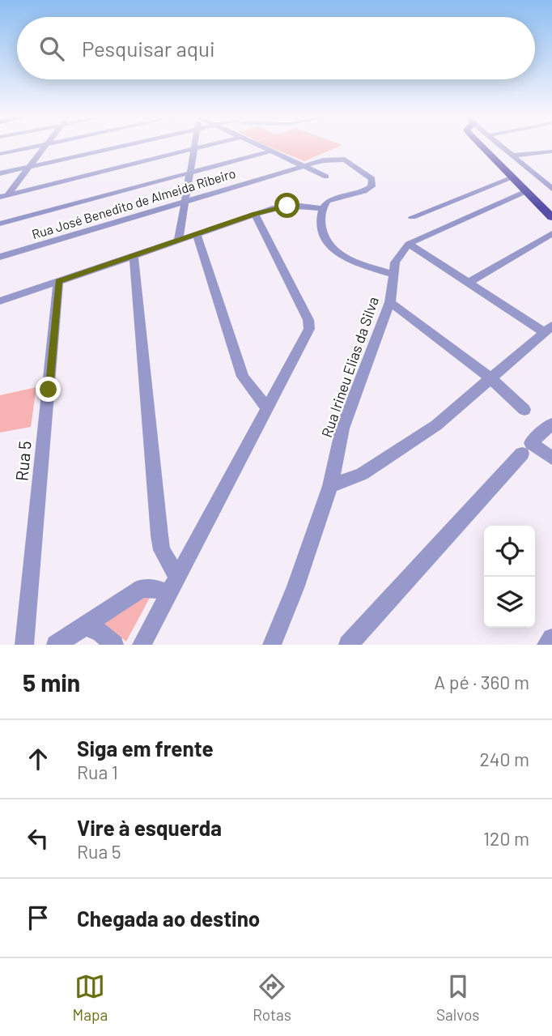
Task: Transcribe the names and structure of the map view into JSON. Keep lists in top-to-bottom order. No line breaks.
{"streets":{"street":["Rua José Benedito de Almeida Ribeiro","Rua Irineu Elias da Silva","Rua 5"]},"page":{"search":"Pesquisar aqui","heading":["5 min","A pé · 360 m"],"list":[["Siga em frente","Rua 1","240 m"],["Vire à esquerda","Rua 5","120 m"],"Chegada ao destino"],"nav":["Mapa","Rotas","Salvos"]}}
